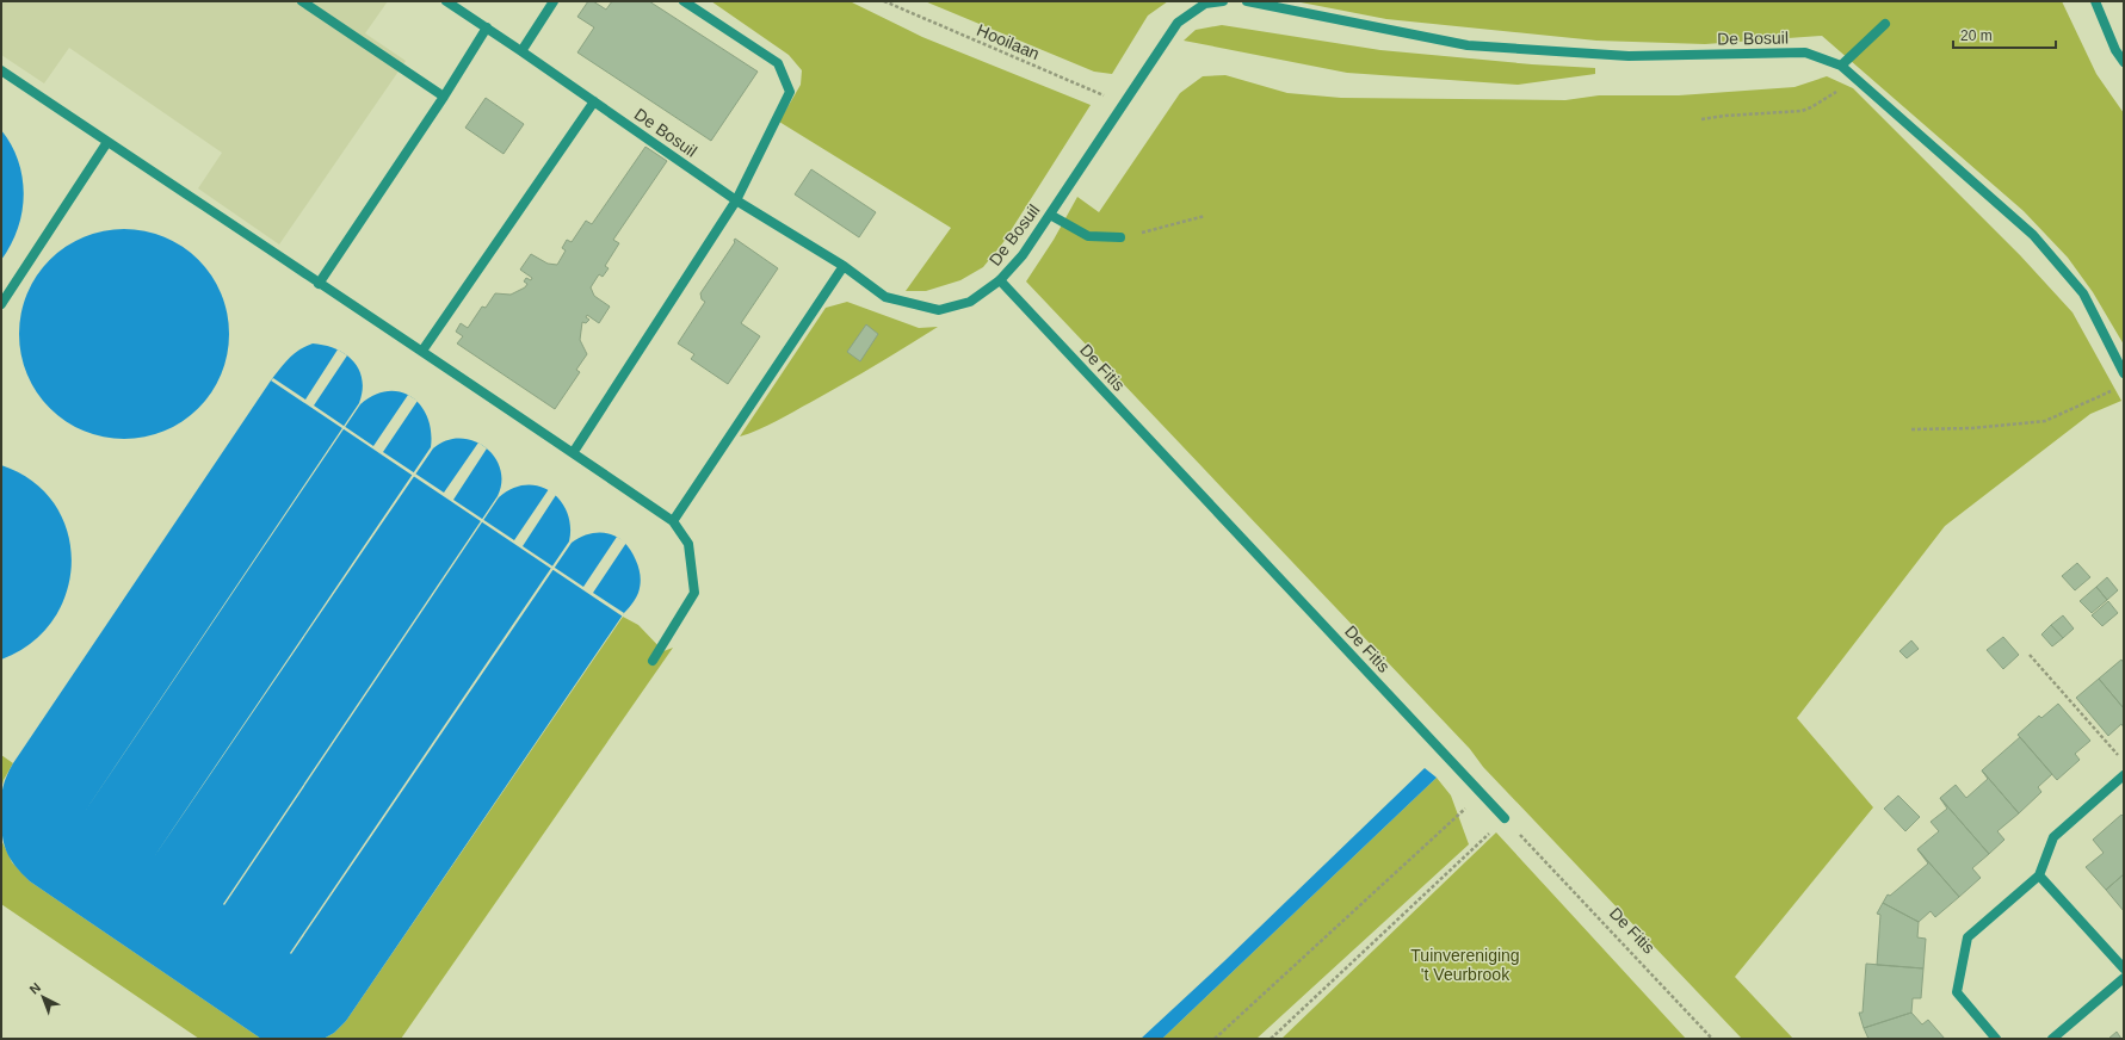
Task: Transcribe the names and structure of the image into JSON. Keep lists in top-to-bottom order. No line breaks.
{"streets":{"street":["De Bosuil","De Fitis"],"path":["Hooilaan"]},"crossings":[["De Bosuil","Hooilaan"],["De Bosuil","De Fitis"]],"parks":["Tuinvereniging 't Veurbrook"],"scale_bar":"20 m","north":"top left"}
